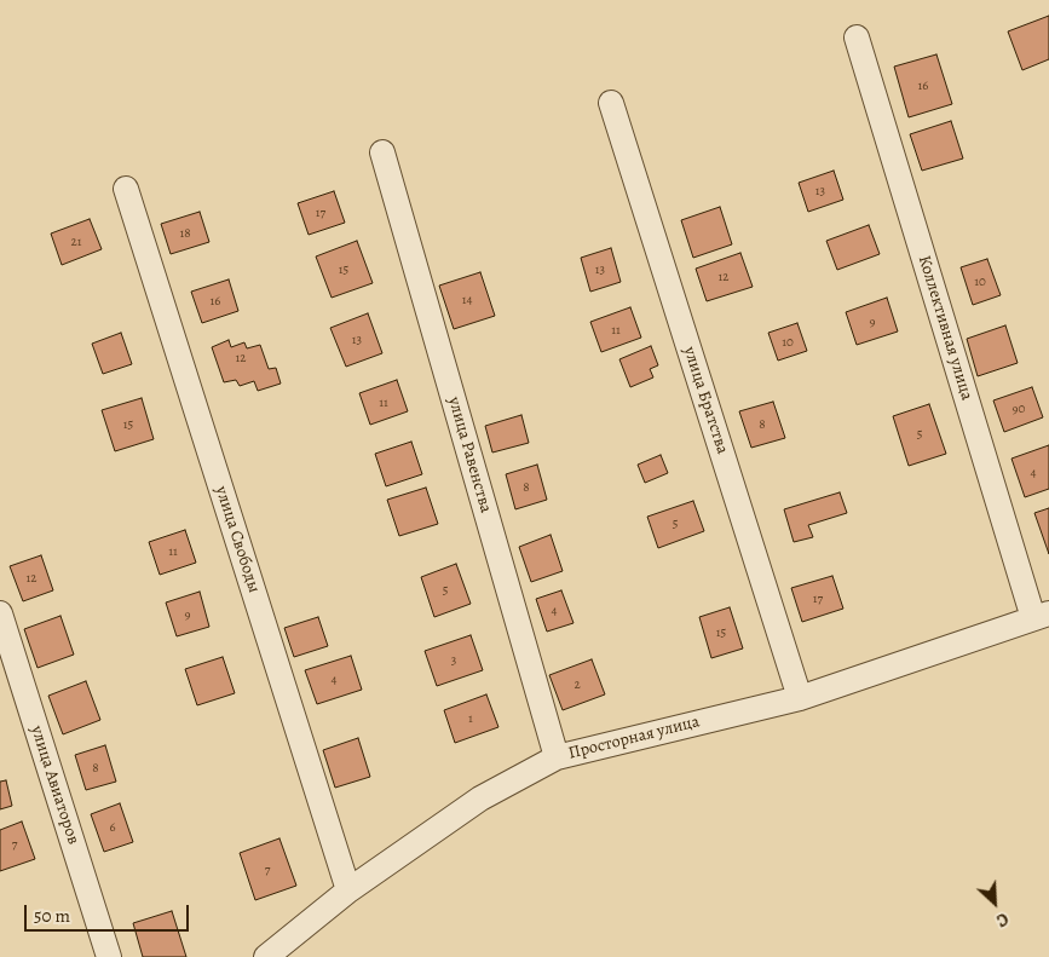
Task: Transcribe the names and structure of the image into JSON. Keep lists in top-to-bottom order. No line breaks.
{"streets":{"street":["Коллективная улица","улица Братства","улица Равенства","улица Свободы","Просторная улица","улица Авиаторов"]},"crossings":[["Коллективная улица","Просторная улица"],["улица Братства","Просторная улица"],["улица Равенства","Просторная улица"],["улица Свободы","Просторная улица"]],"house_numbers":["16","13","17","18","21","15","13","12","10","14","16","9","11","13","10","12","11","90","15","8","5","4","8","5","11","12","5","17","4","9","15","3","4","2","1","8","6","7","7"],"scale_bar":"50 m","north":"bottom right"}
